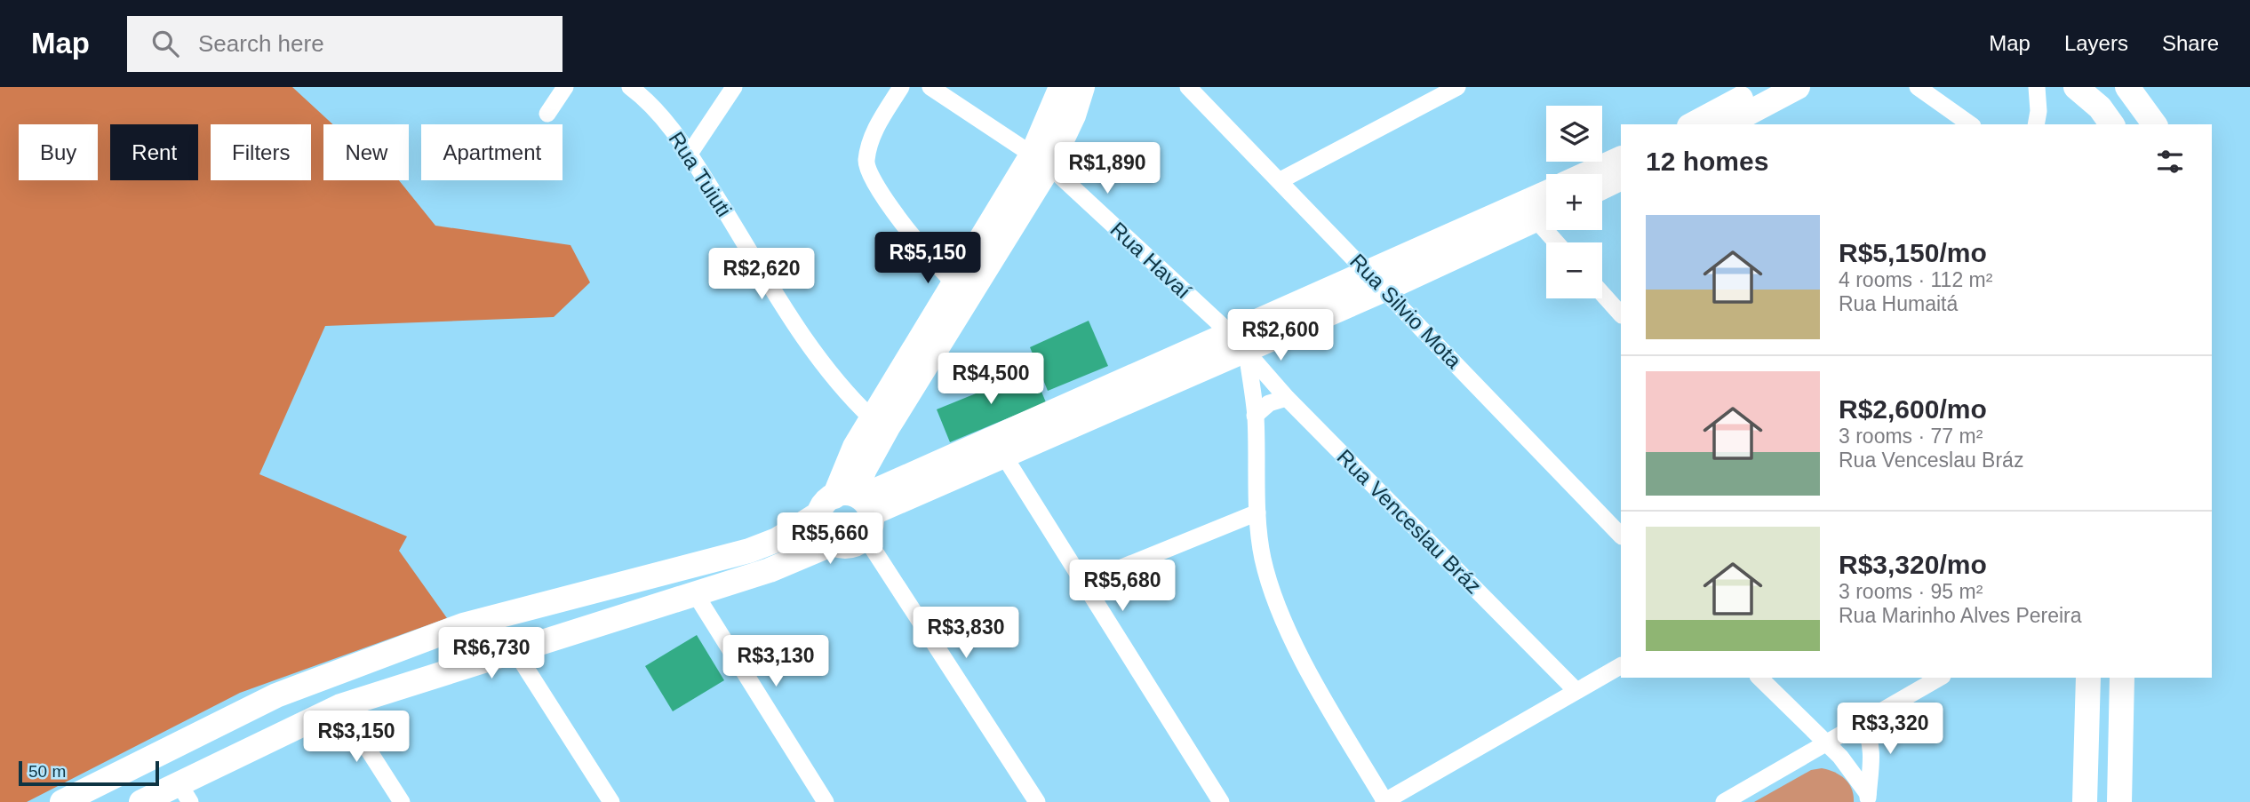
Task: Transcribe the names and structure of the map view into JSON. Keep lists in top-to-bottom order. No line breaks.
{"streets":{"street":["Rua Tuiuti","Rua Havaí","Rua Silvio Mota","Rua Venceslau Bráz"]},"crossings":[["Rua Havaí","Rua Venceslau Bráz"]],"scale_bar":"50 m","page":{"header":"Map","search":"Search here","nav":["Map","Layers","Share"],"map_buttons":["+","−"],"chip":["Buy","Rent","Filters","New","Apartment"],"heading":"12 homes","price":["R$1,890","R$5,150","R$2,620","R$2,600","R$4,500","R$5,660","R$5,680","R$3,830","R$6,730","R$3,130","R$3,320","R$3,150"],"list":[{"name":"R$5,150/mo","note":"4 rooms · 112 m² · Rua Humaitá"},{"name":"R$2,600/mo","note":"3 rooms · 77 m² · Rua Venceslau Bráz"},{"name":"R$3,320/mo","note":"3 rooms · 95 m² · Rua Marinho Alves Pereira"}],"scale":"50 m"}}
